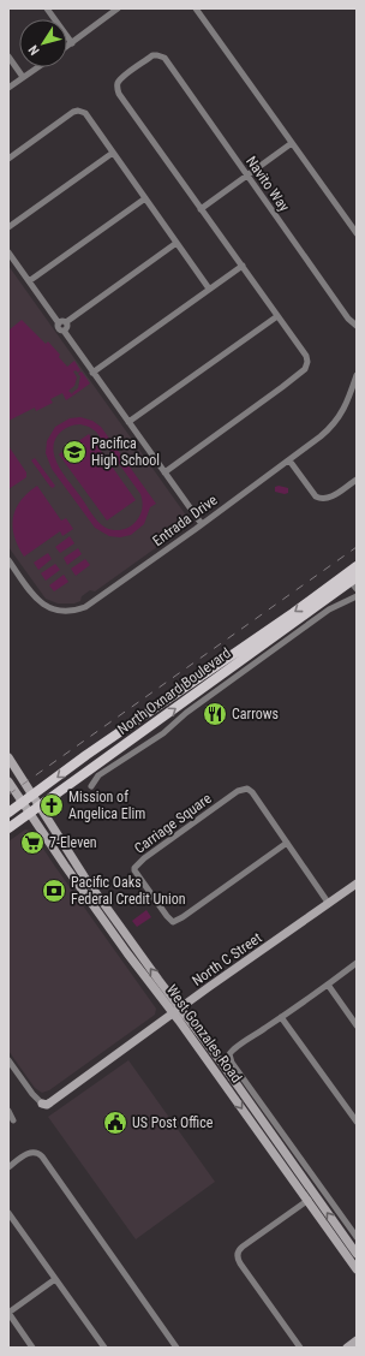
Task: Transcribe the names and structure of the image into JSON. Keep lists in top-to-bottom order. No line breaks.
{"streets":{"main road":["North Oxnard Boulevard","North C Street","West Gonzales Road"],"street":["Navito Way","Entrada Drive","Carriage Square"]},"crossings":[["North Oxnard Boulevard","West Gonzales Road"],["Carriage Square","North C Street"],["North C Street","West Gonzales Road"]],"places":{"school or university":["Pacifica High School"],"restaurant":["Carrows"],"church":["Mission of Angelica Elim"],"supermarket":["7-Eleven"],"bank":["Pacific Oaks Federal Credit Union"],"public building":["US Post Office"]},"north":"bottom left"}
